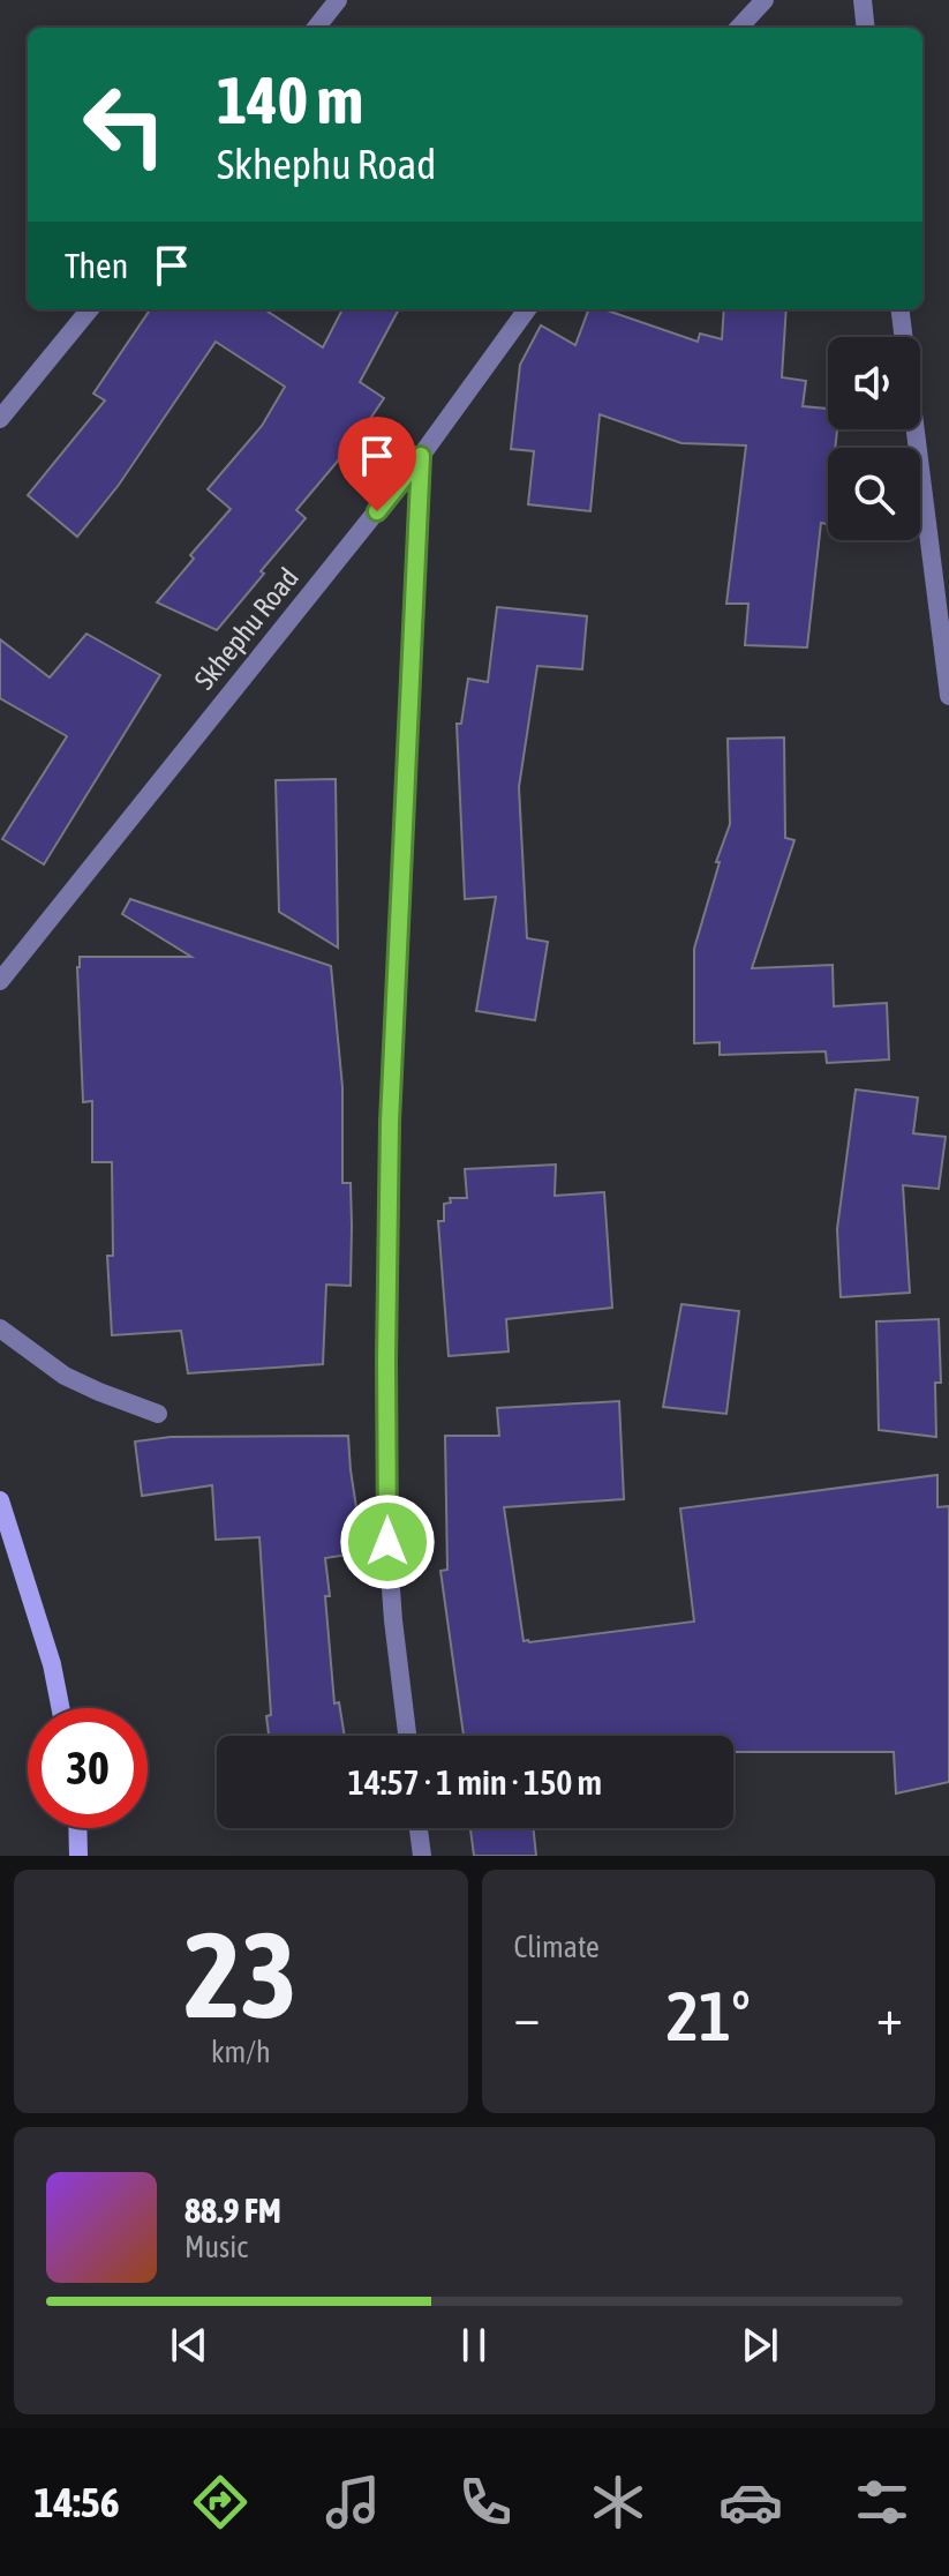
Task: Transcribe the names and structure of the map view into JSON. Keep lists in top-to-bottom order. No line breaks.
{"streets":{"street":["Skhephu Road"]},"page":{"turn":["140 m","Skhephu Road"],"then":"Then","limit":"30","trip":"14:57 · 1 min · 150 m","tile":[["23","km/h"],"Climate"],"heat":["−","21°","+"],"song":["88.9 FM","Music"],"tabs":"14:56"}}
